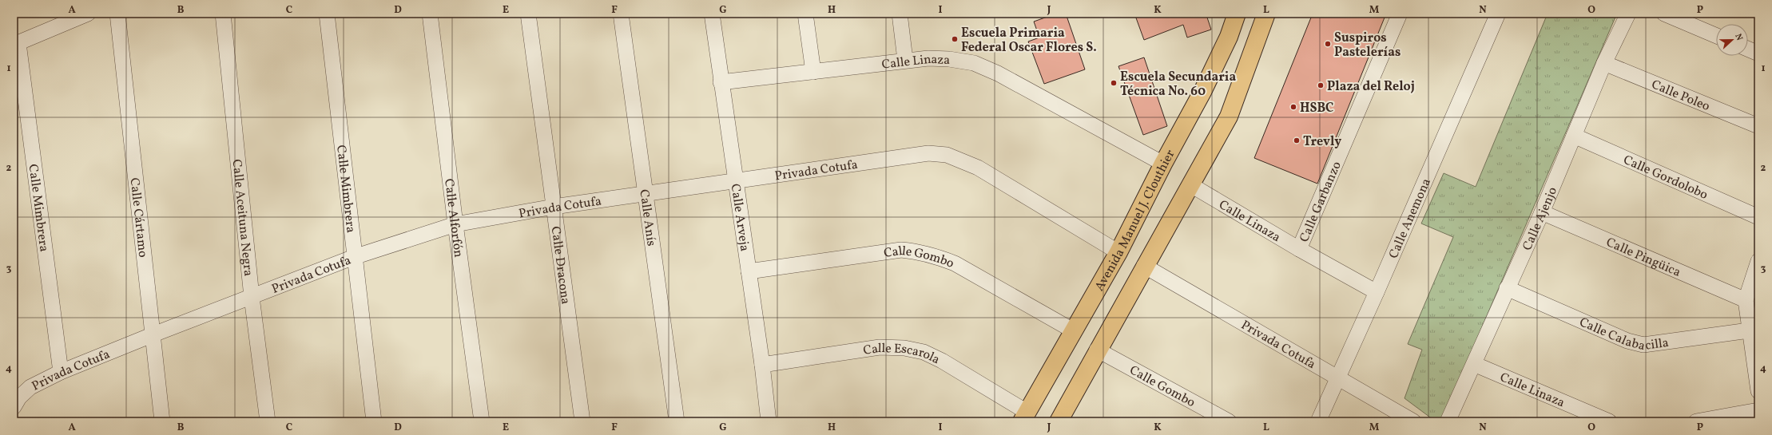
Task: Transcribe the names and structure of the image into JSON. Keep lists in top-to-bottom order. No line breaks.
{"streets":{"main road":["Avenida Manuel J. Clouthier"],"street":["Calle Linaza","Calle Poleo","Privada Cotufa","Calle Gordolobo","Calle Mimbrera","Calle Garbanzo","Calle Cártamo","Calle Anís","Calle Arveja","Calle Aceituna Negra","Calle Alforfón","Calle Anemona","Calle Ajenjo","Calle Pingüica","Calle Gombo","Calle Dracona","Calle Calabacilla","Calle Escarola"]},"crossings":[["Calle Linaza","Calle Garbanzo"],["Calle Linaza","Calle Arveja"],["Calle Linaza","Calle Anemona"],["Calle Linaza","Calle Ajenjo"],["Calle Linaza","Avenida Manuel J. Clouthier"],["Calle Poleo","Calle Ajenjo"],["Privada Cotufa","Calle Mimbrera"],["Privada Cotufa","Calle Cártamo"],["Privada Cotufa","Calle Anís"],["Privada Cotufa","Calle Arveja"],["Privada Cotufa","Calle Aceituna Negra"],["Privada Cotufa","Calle Alforfón"],["Privada Cotufa","Calle Anemona"],["Privada Cotufa","Avenida Manuel J. Clouthier"],["Privada Cotufa","Calle Dracona"],["Calle Gordolobo","Calle Ajenjo"],["Calle Arveja","Calle Gombo"],["Calle Arveja","Calle Escarola"],["Calle Ajenjo","Calle Pingüica"],["Calle Ajenjo","Calle Calabacilla"],["Avenida Manuel J. Clouthier","Calle Gombo"],["Avenida Manuel J. Clouthier","Calle Escarola"]],"places":["Escuela Primaria Federal Oscar Flores S.","Suspiros Pastelerías","Escuela Secundaria Técnica No. 60","Plaza del Reloj","HSBC","Trevly"],"north":"right","grid":{"columns":["A","B","C","D","E","F","G","H","I","J","K","L","M","N","O","P"],"rows":["1","2","3","4"]}}
